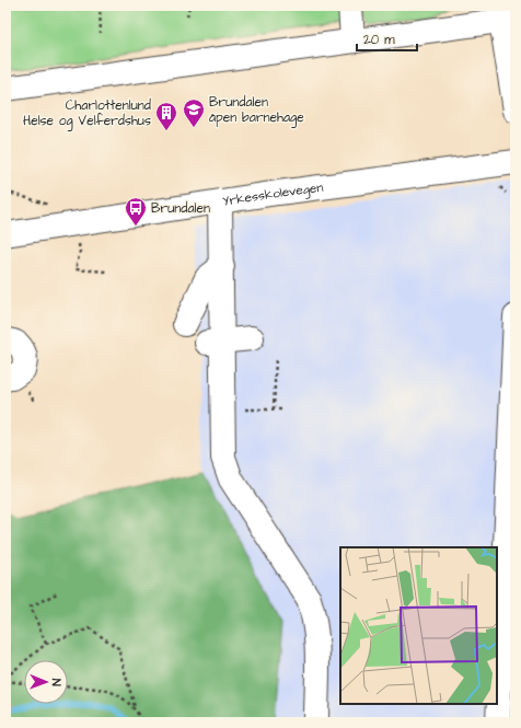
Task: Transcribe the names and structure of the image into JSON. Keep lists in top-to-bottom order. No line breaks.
{"streets":{"street":["Yrkesskolevegen"]},"places":{"school or university":["Brundalen åpen barnehage"],"building":["Charlottenlund Helse og Velferdshus"],"bus stop":["Brundalen"]},"scale_bar":"20 m","north":"right"}
